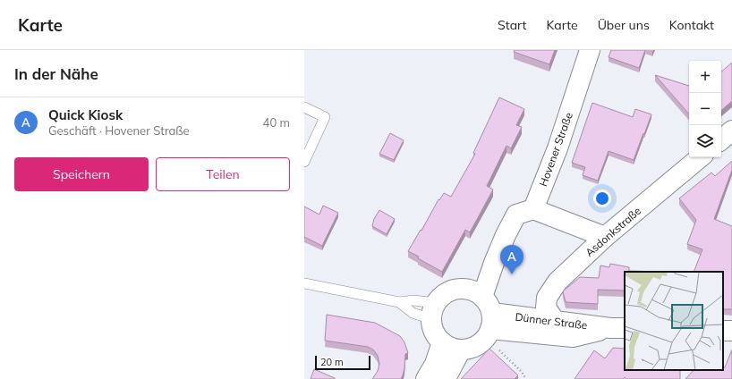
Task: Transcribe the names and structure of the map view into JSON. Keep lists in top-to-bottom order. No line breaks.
{"streets":{"street":["Hovener Straße","Asdonkstraße","Dünner Straße"]},"crossings":[["Asdonkstraße","Dünner Straße"]],"scale_bar":"20 m","page":{"header":"Karte","nav":["Start","Karte","Über uns","Kontakt"],"heading":"In der Nähe","map_buttons":["+","−"],"list":[{"mark":"A","name":"Quick Kiosk","note":"Geschäft · Hovener Straße","value":"40 m"}],"buttons":["Speichern","Teilen"],"pins":"A","scale":"20 m"}}
